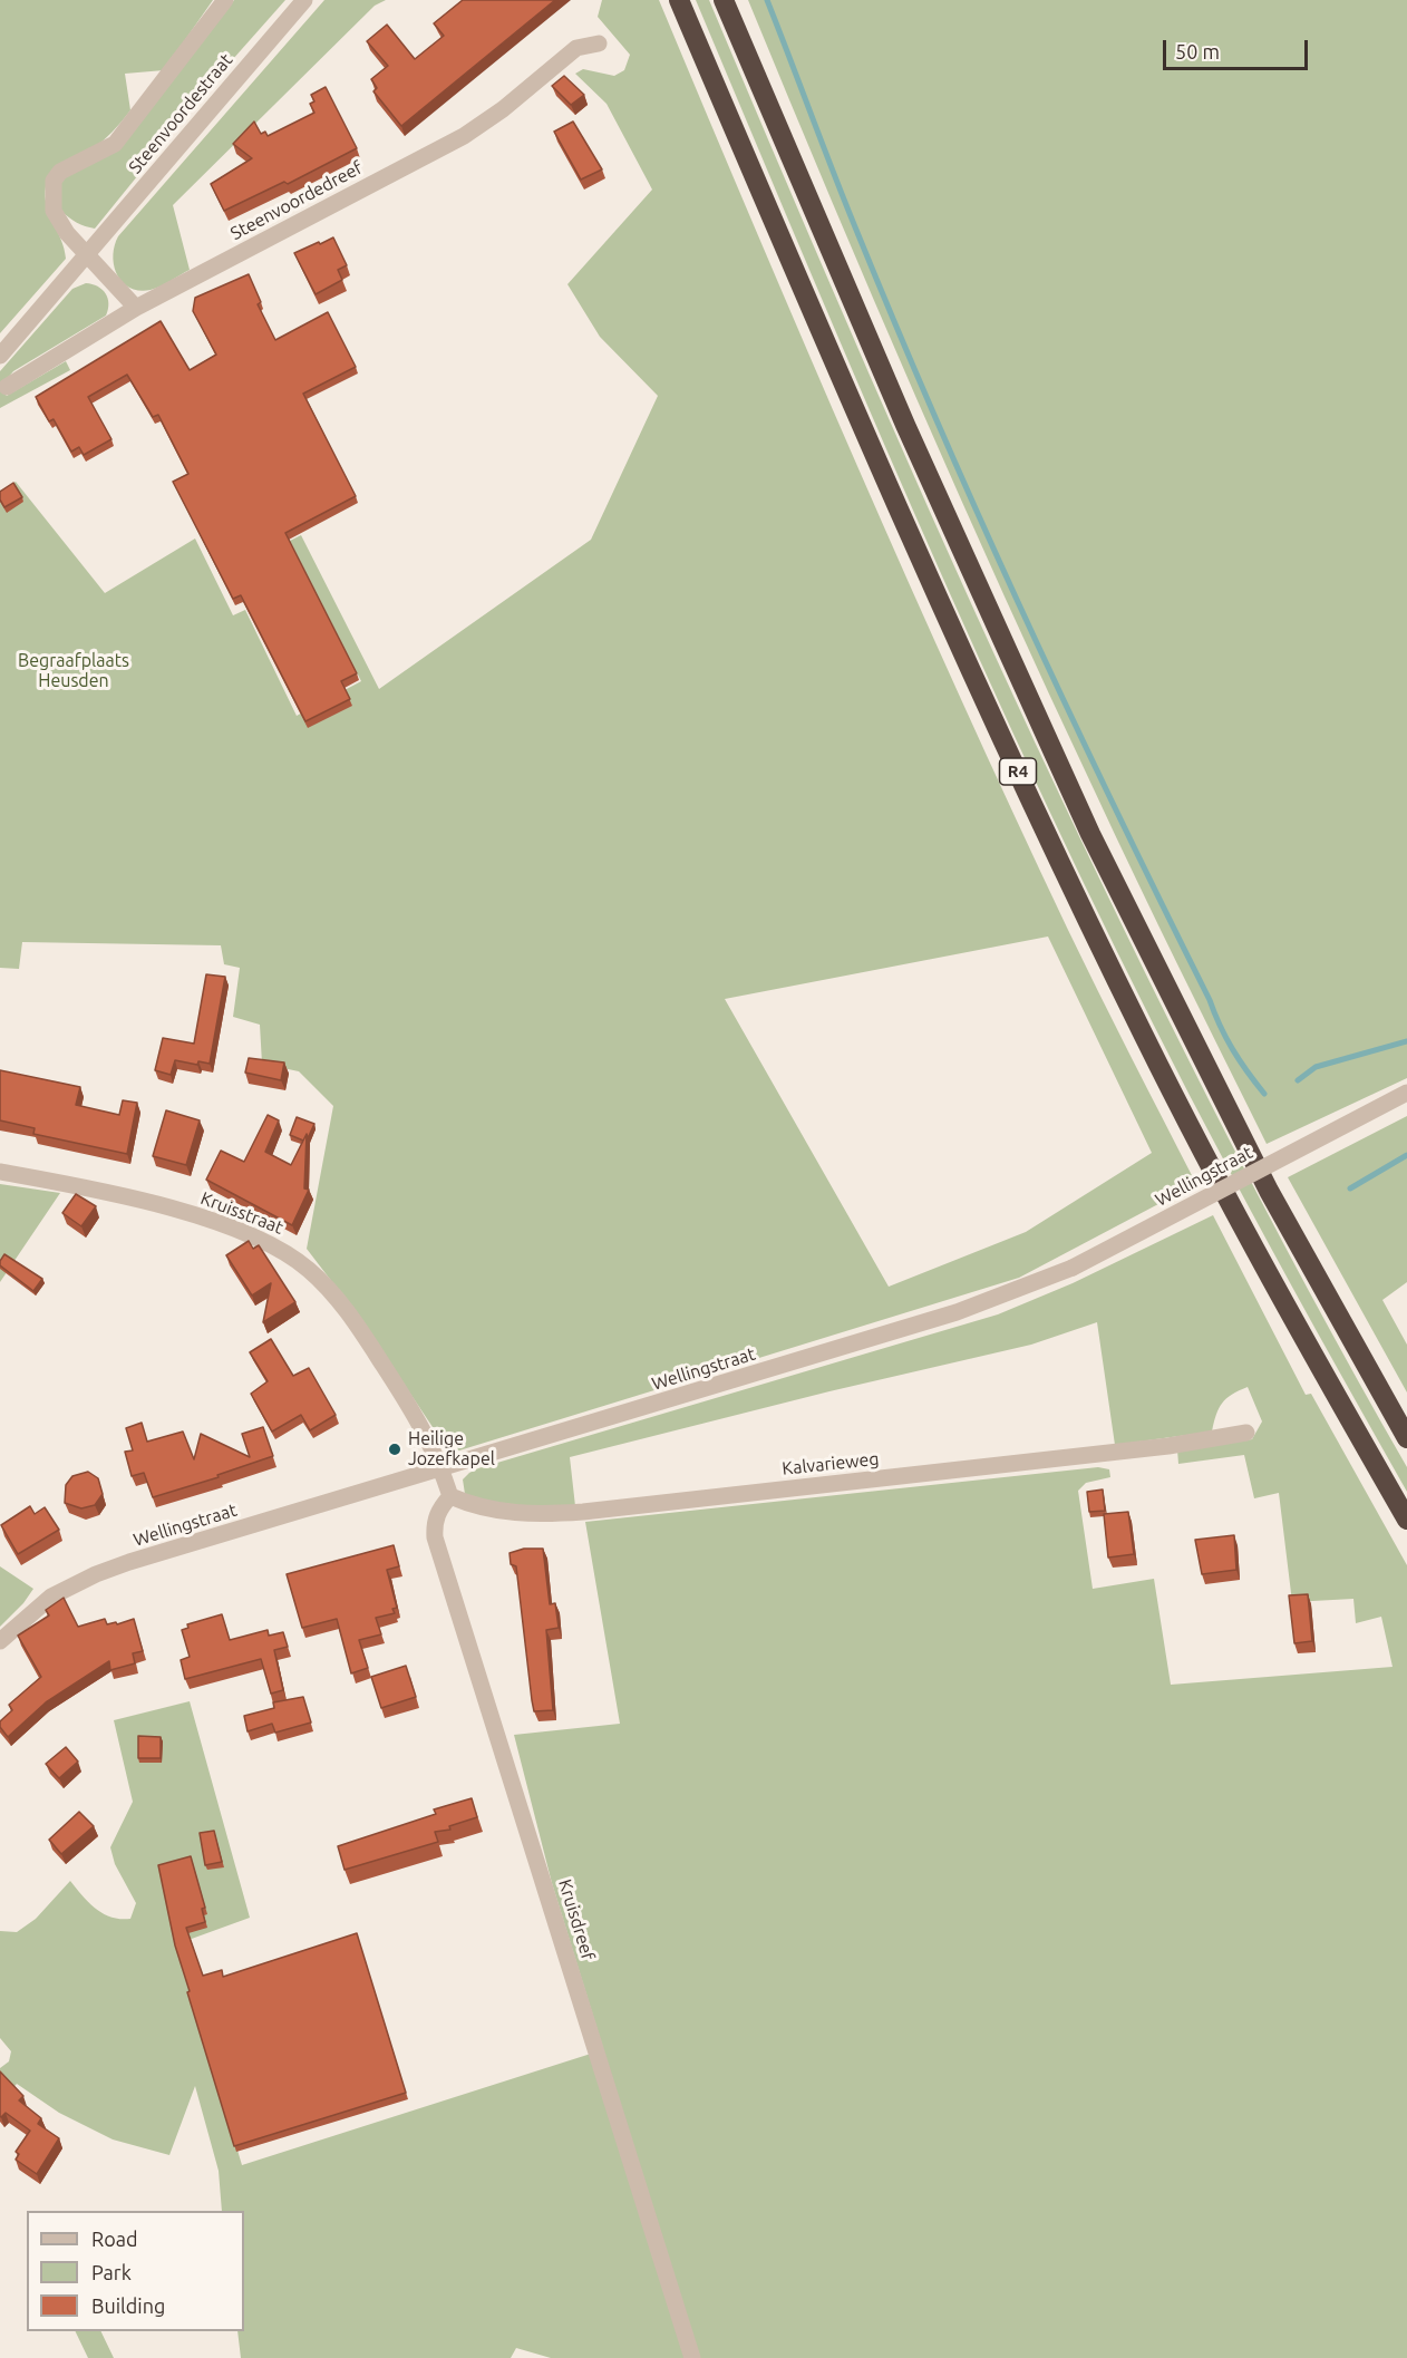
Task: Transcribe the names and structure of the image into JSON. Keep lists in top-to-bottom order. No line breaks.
{"streets":{"highway":["R4"],"street":["Steenvoordestraat","Steenvoordedreef","Wellingstraat","Kruisstraat","Kalvarieweg","Kruisdreef"]},"crossings":[["Steenvoordestraat","Steenvoordedreef"],["Wellingstraat","Kruisstraat"],["Kalvarieweg","Kruisdreef"]],"parks":["Begraafplaats Heusden"],"places":["Heilige Jozefkapel"],"legend":["Road","Park","Building"],"scale_bar":"50 m"}
